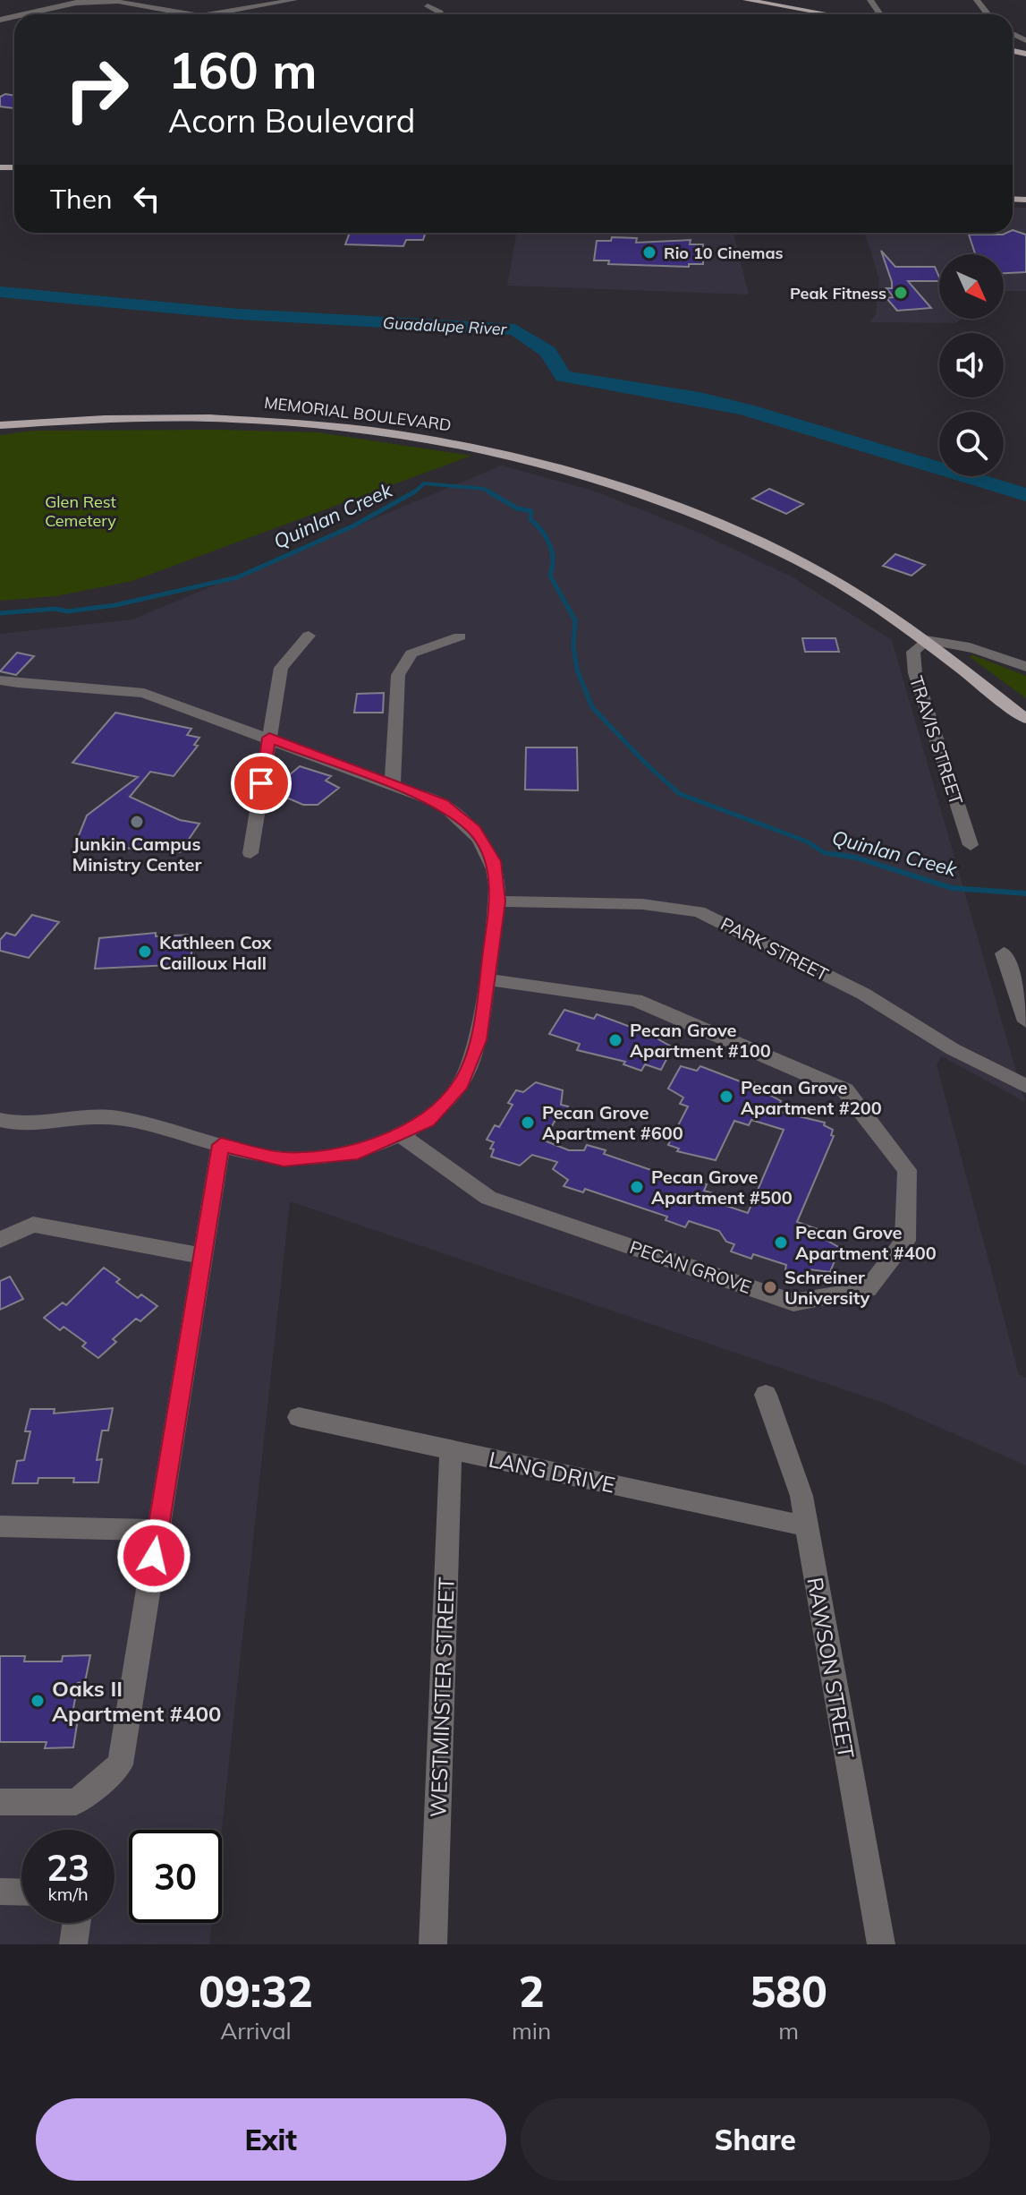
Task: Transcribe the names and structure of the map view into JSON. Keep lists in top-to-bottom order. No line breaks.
{"streets":{"main road":["MEMORIAL BOULEVARD"],"street":["TRAVIS STREET","PARK STREET","PECAN GROVE","LANG DRIVE","RAWSON STREET","WESTMINSTER STREET"]},"crossings":[["MEMORIAL BOULEVARD","TRAVIS STREET"],["LANG DRIVE","RAWSON STREET"],["LANG DRIVE","WESTMINSTER STREET"]],"water":["Guadalupe River","Quinlan Creek"],"parks":["Glen Rest Cemetery"],"places":["Rio 10 Cinemas","Peak Fitness","Junkin Campus Ministry Center","Kathleen Cox Cailloux Hall","Pecan Grove Apartment #100","Pecan Grove Apartment #200","Pecan Grove Apartment #600","Pecan Grove Apartment #500","Pecan Grove Apartment #400","Schreiner University","Oaks II Apartment #400"],"north":"bottom right","page":{"turn":["160 m","Acorn Boulevard"],"then":"Then","speed":"23 km/h","limit":"30","eta":["09:32","Arrival","2","min","580","m"],"buttons":["Exit","Share"]}}
